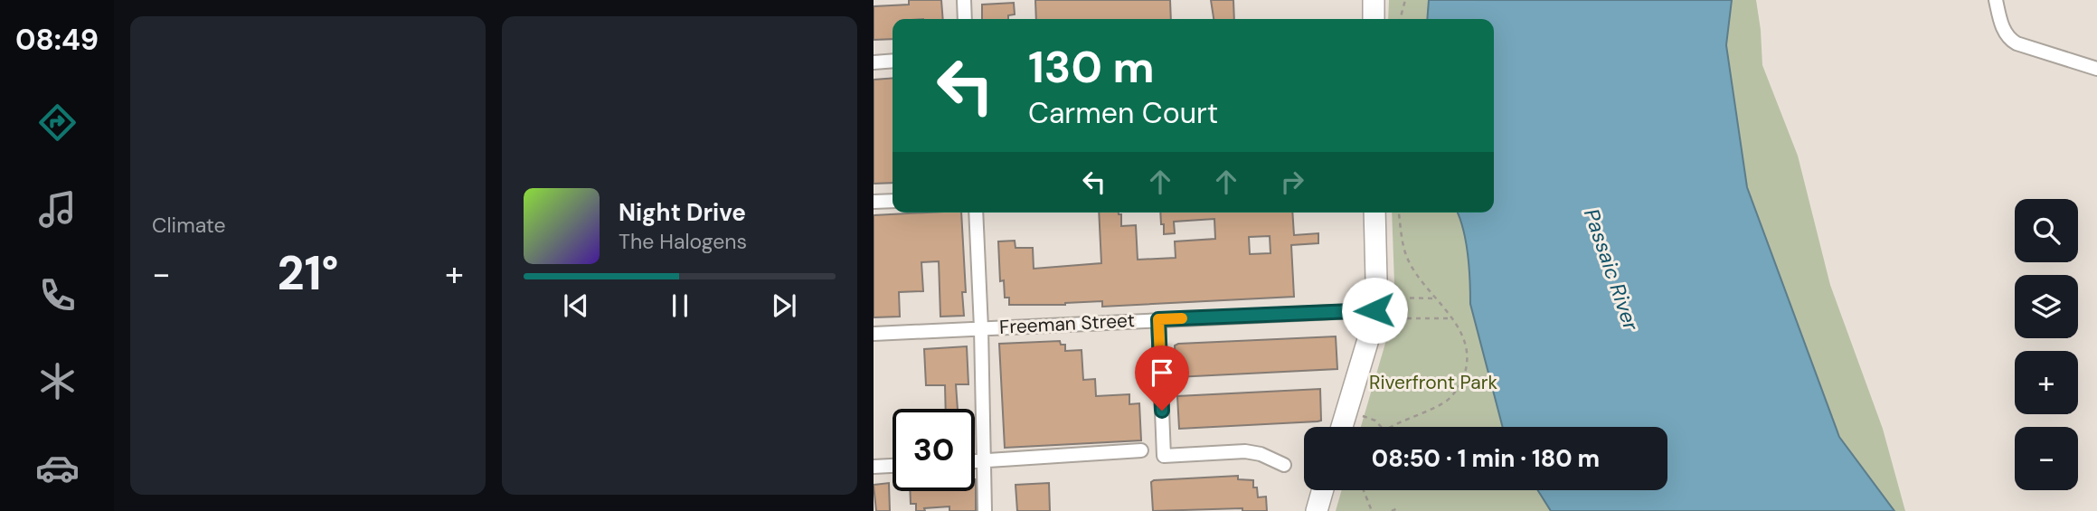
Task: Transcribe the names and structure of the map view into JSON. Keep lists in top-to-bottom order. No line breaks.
{"streets":{"street":["Freeman Street"]},"water":["Passaic River"],"parks":["Riverfront Park"],"page":{"tabs":"08:49","tile":"Climate","turn":["130 m","Carmen Court"],"song":["Night Drive","The Halogens"],"map_buttons":["+","−"],"heat":["−","21°","+"],"limit":"30","trip":"08:50 · 1 min · 180 m"}}
